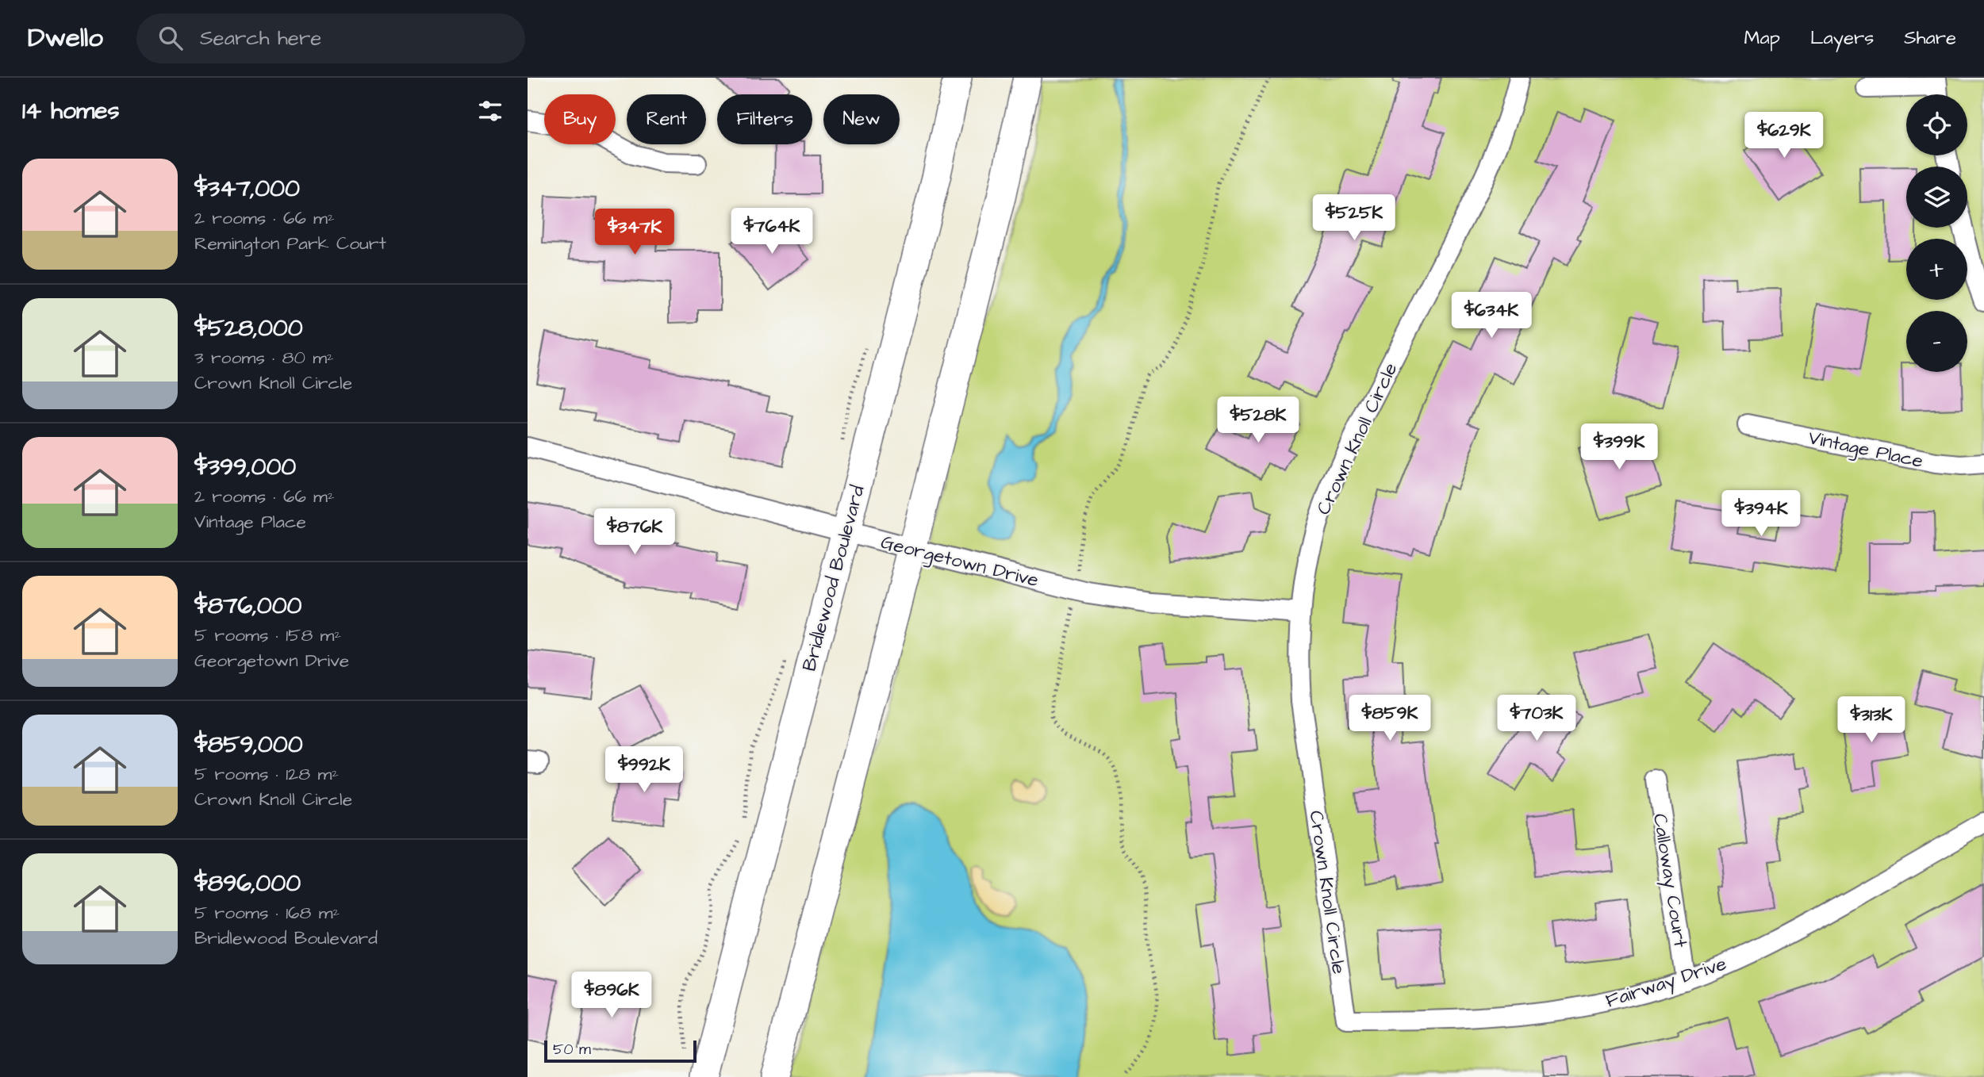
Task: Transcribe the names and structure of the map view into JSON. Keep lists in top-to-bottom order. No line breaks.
{"streets":{"main road":["Bridlewood Boulevard"],"street":["Crown Knoll Circle","Vintage Place","Georgetown Drive","Calloway Court","Fairway Drive"]},"crossings":[["Crown Knoll Circle","Georgetown Drive"],["Crown Knoll Circle","Fairway Drive"],["Georgetown Drive","Bridlewood Boulevard"],["Calloway Court","Fairway Drive"]],"scale_bar":"50 m","page":{"header":"Dwello","search":"Search here","nav":["Map","Layers","Share"],"heading":"14 homes","map_buttons":["+","−"],"chip":["Buy","Rent","Filters","New"],"price":["$629K","$525K","$764K","$347K","$634K","$528K","$399K","$394K","$876K","$859K","$703K","$313K","$992K","$896K"],"list":[{"name":"$347,000","note":"2 rooms · 66 m² · Remington Park Court"},{"name":"$528,000","note":"3 rooms · 80 m² · Crown Knoll Circle"},{"name":"$399,000","note":"2 rooms · 66 m² · Vintage Place"},{"name":"$876,000","note":"5 rooms · 158 m² · Georgetown Drive"},{"name":"$859,000","note":"5 rooms · 128 m² · Crown Knoll Circle"},{"name":"$896,000","note":"5 rooms · 168 m² · Bridlewood Boulevard"}],"scale":"50 m"}}
